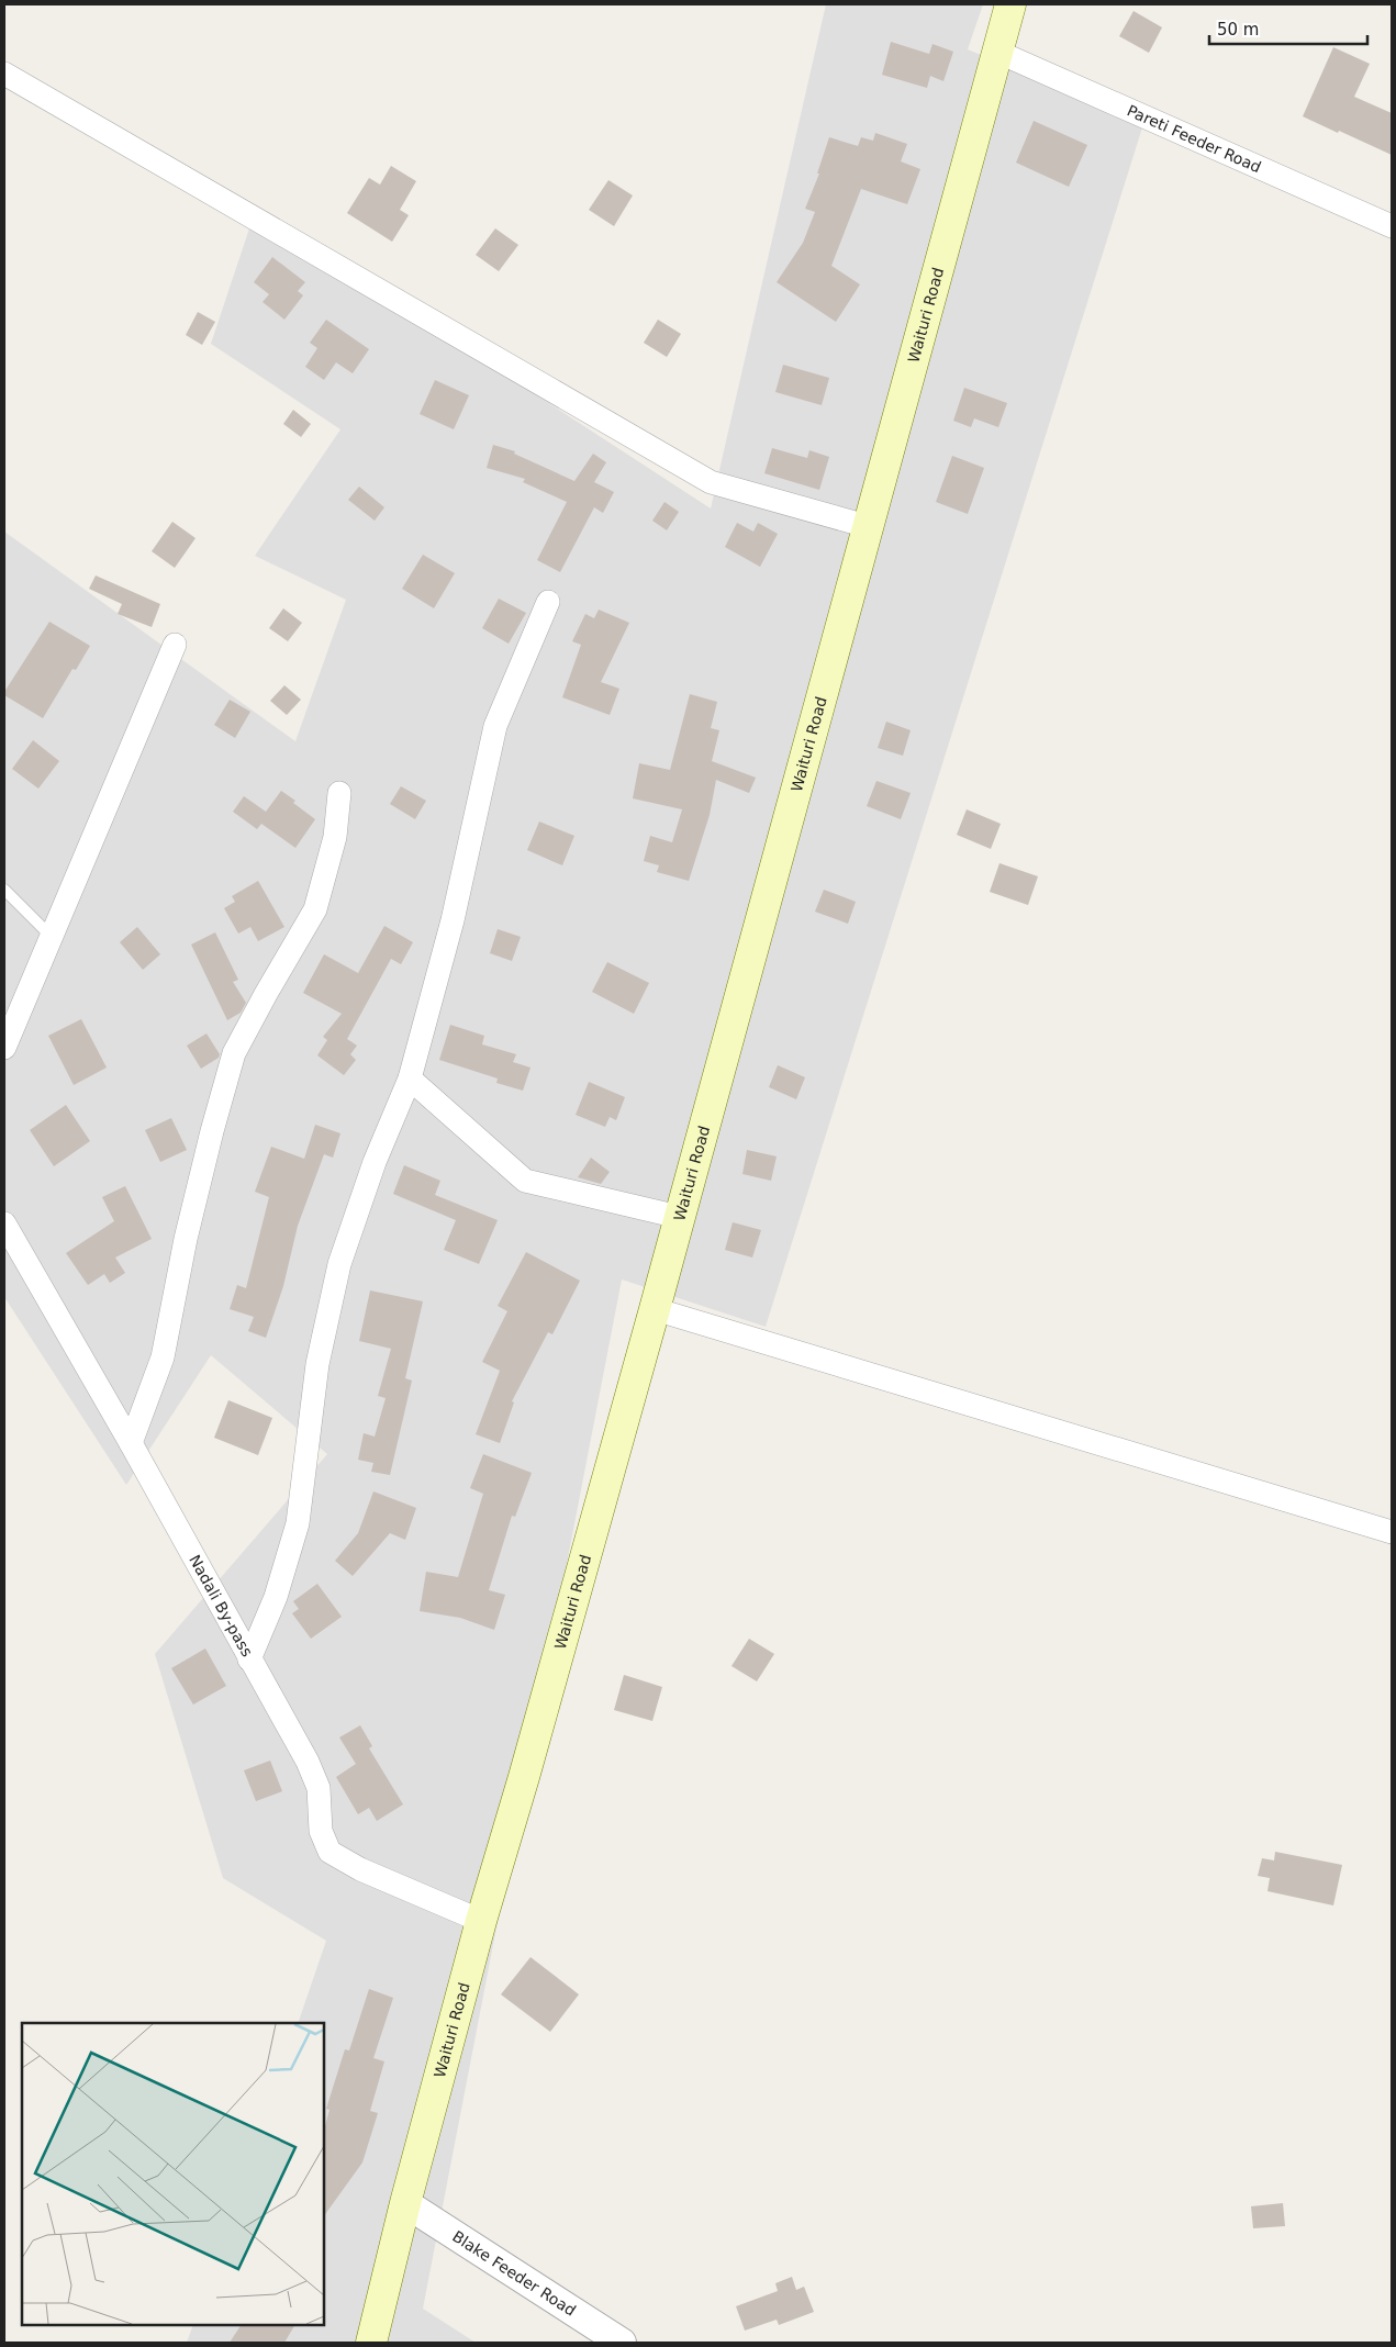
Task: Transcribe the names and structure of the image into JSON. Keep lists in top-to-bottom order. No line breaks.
{"streets":{"main road":["Waituri Road"],"street":["Pareti Feeder Road","Nadali By-pass","Blake Feeder Road"]},"crossings":[["Pareti Feeder Road","Waituri Road"],["Waituri Road","Nadali By-pass"],["Waituri Road","Blake Feeder Road"]],"scale_bar":"50 m"}
